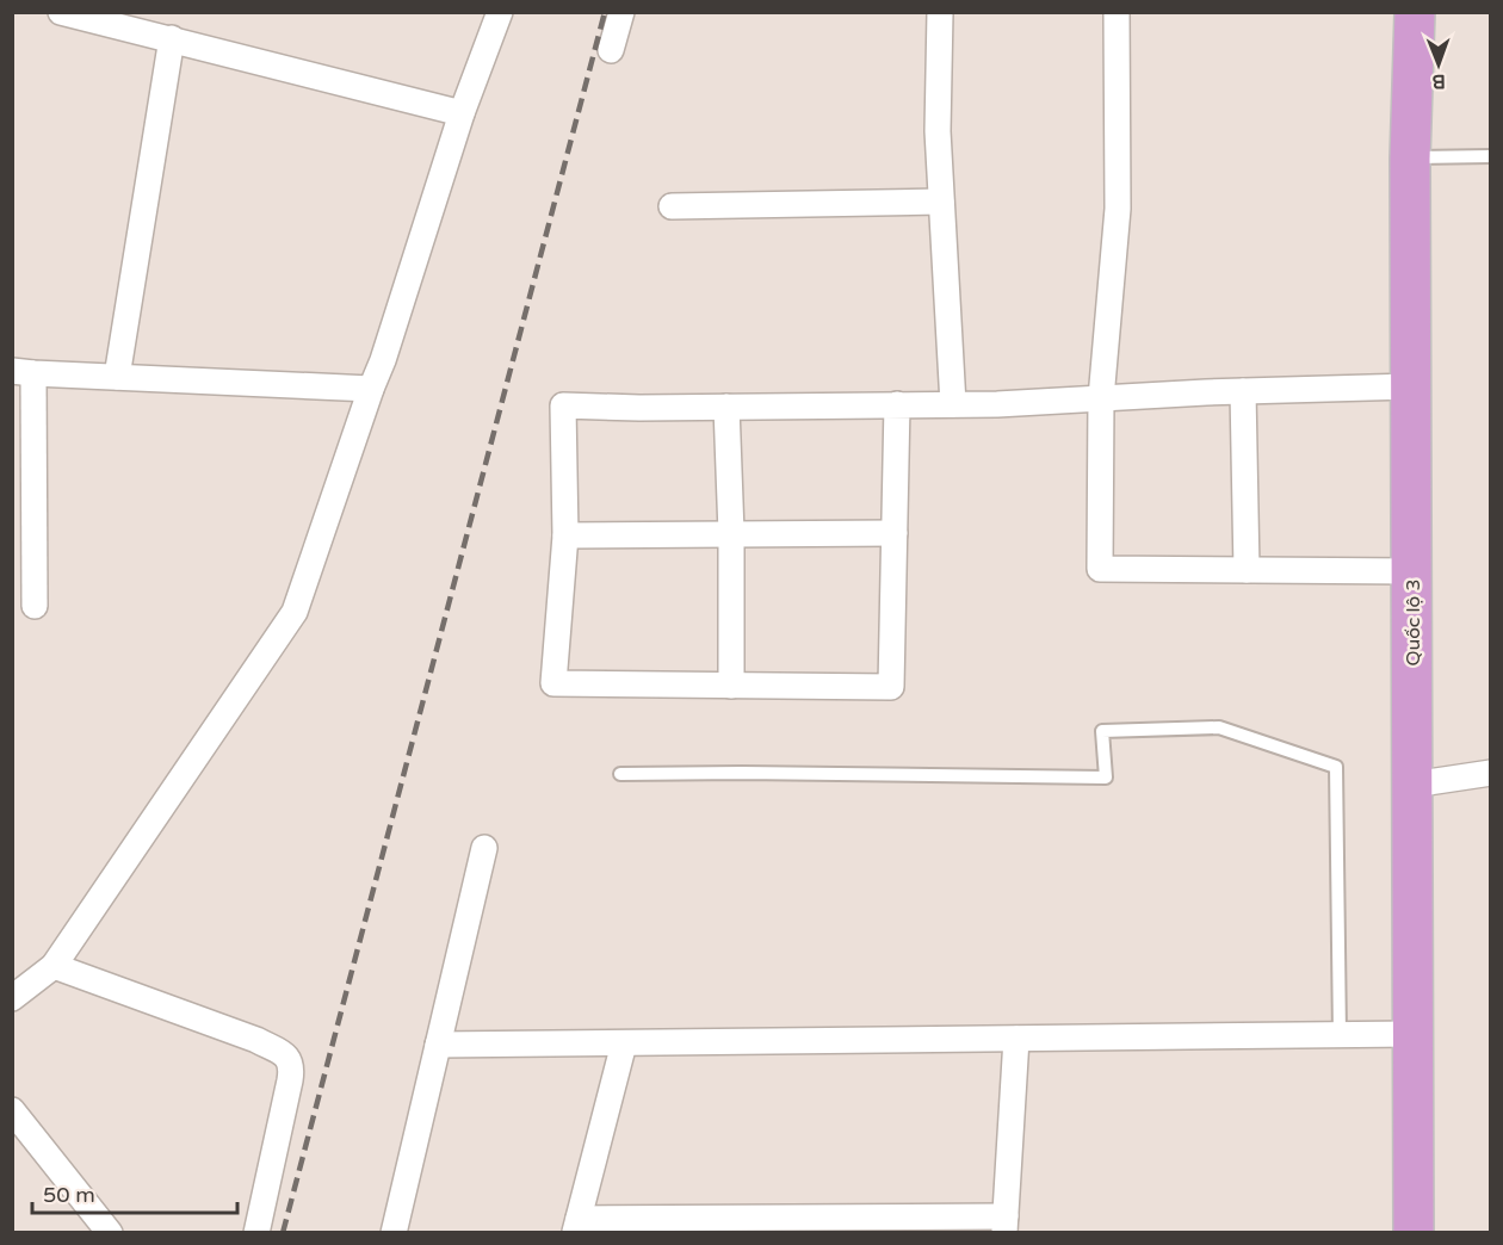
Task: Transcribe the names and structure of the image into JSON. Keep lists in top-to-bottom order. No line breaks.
{"streets":{"highway":["Quốc lộ 3"]},"scale_bar":"50 m","north":"bottom"}
